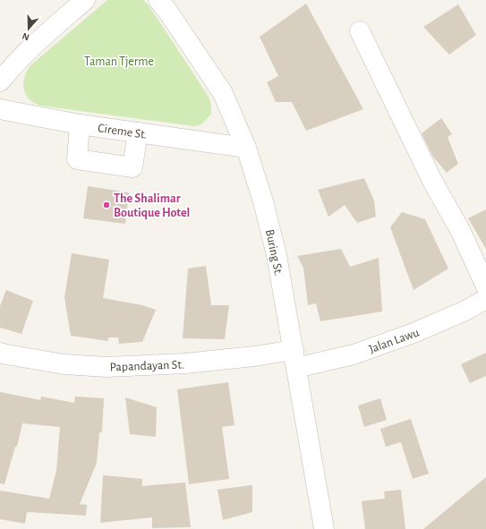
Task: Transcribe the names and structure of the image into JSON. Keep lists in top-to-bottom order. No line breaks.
{"streets":{"street":["Cireme St.","Buring St.","Jalan Lawu","Papandayan St."]},"crossings":[["Cireme St.","Buring St."],["Buring St.","Jalan Lawu"],["Buring St.","Papandayan St."],["Jalan Lawu","Papandayan St."]],"parks":["Taman Tjerme"],"places":["The Shalimar Boutique Hotel"],"north":"bottom"}
